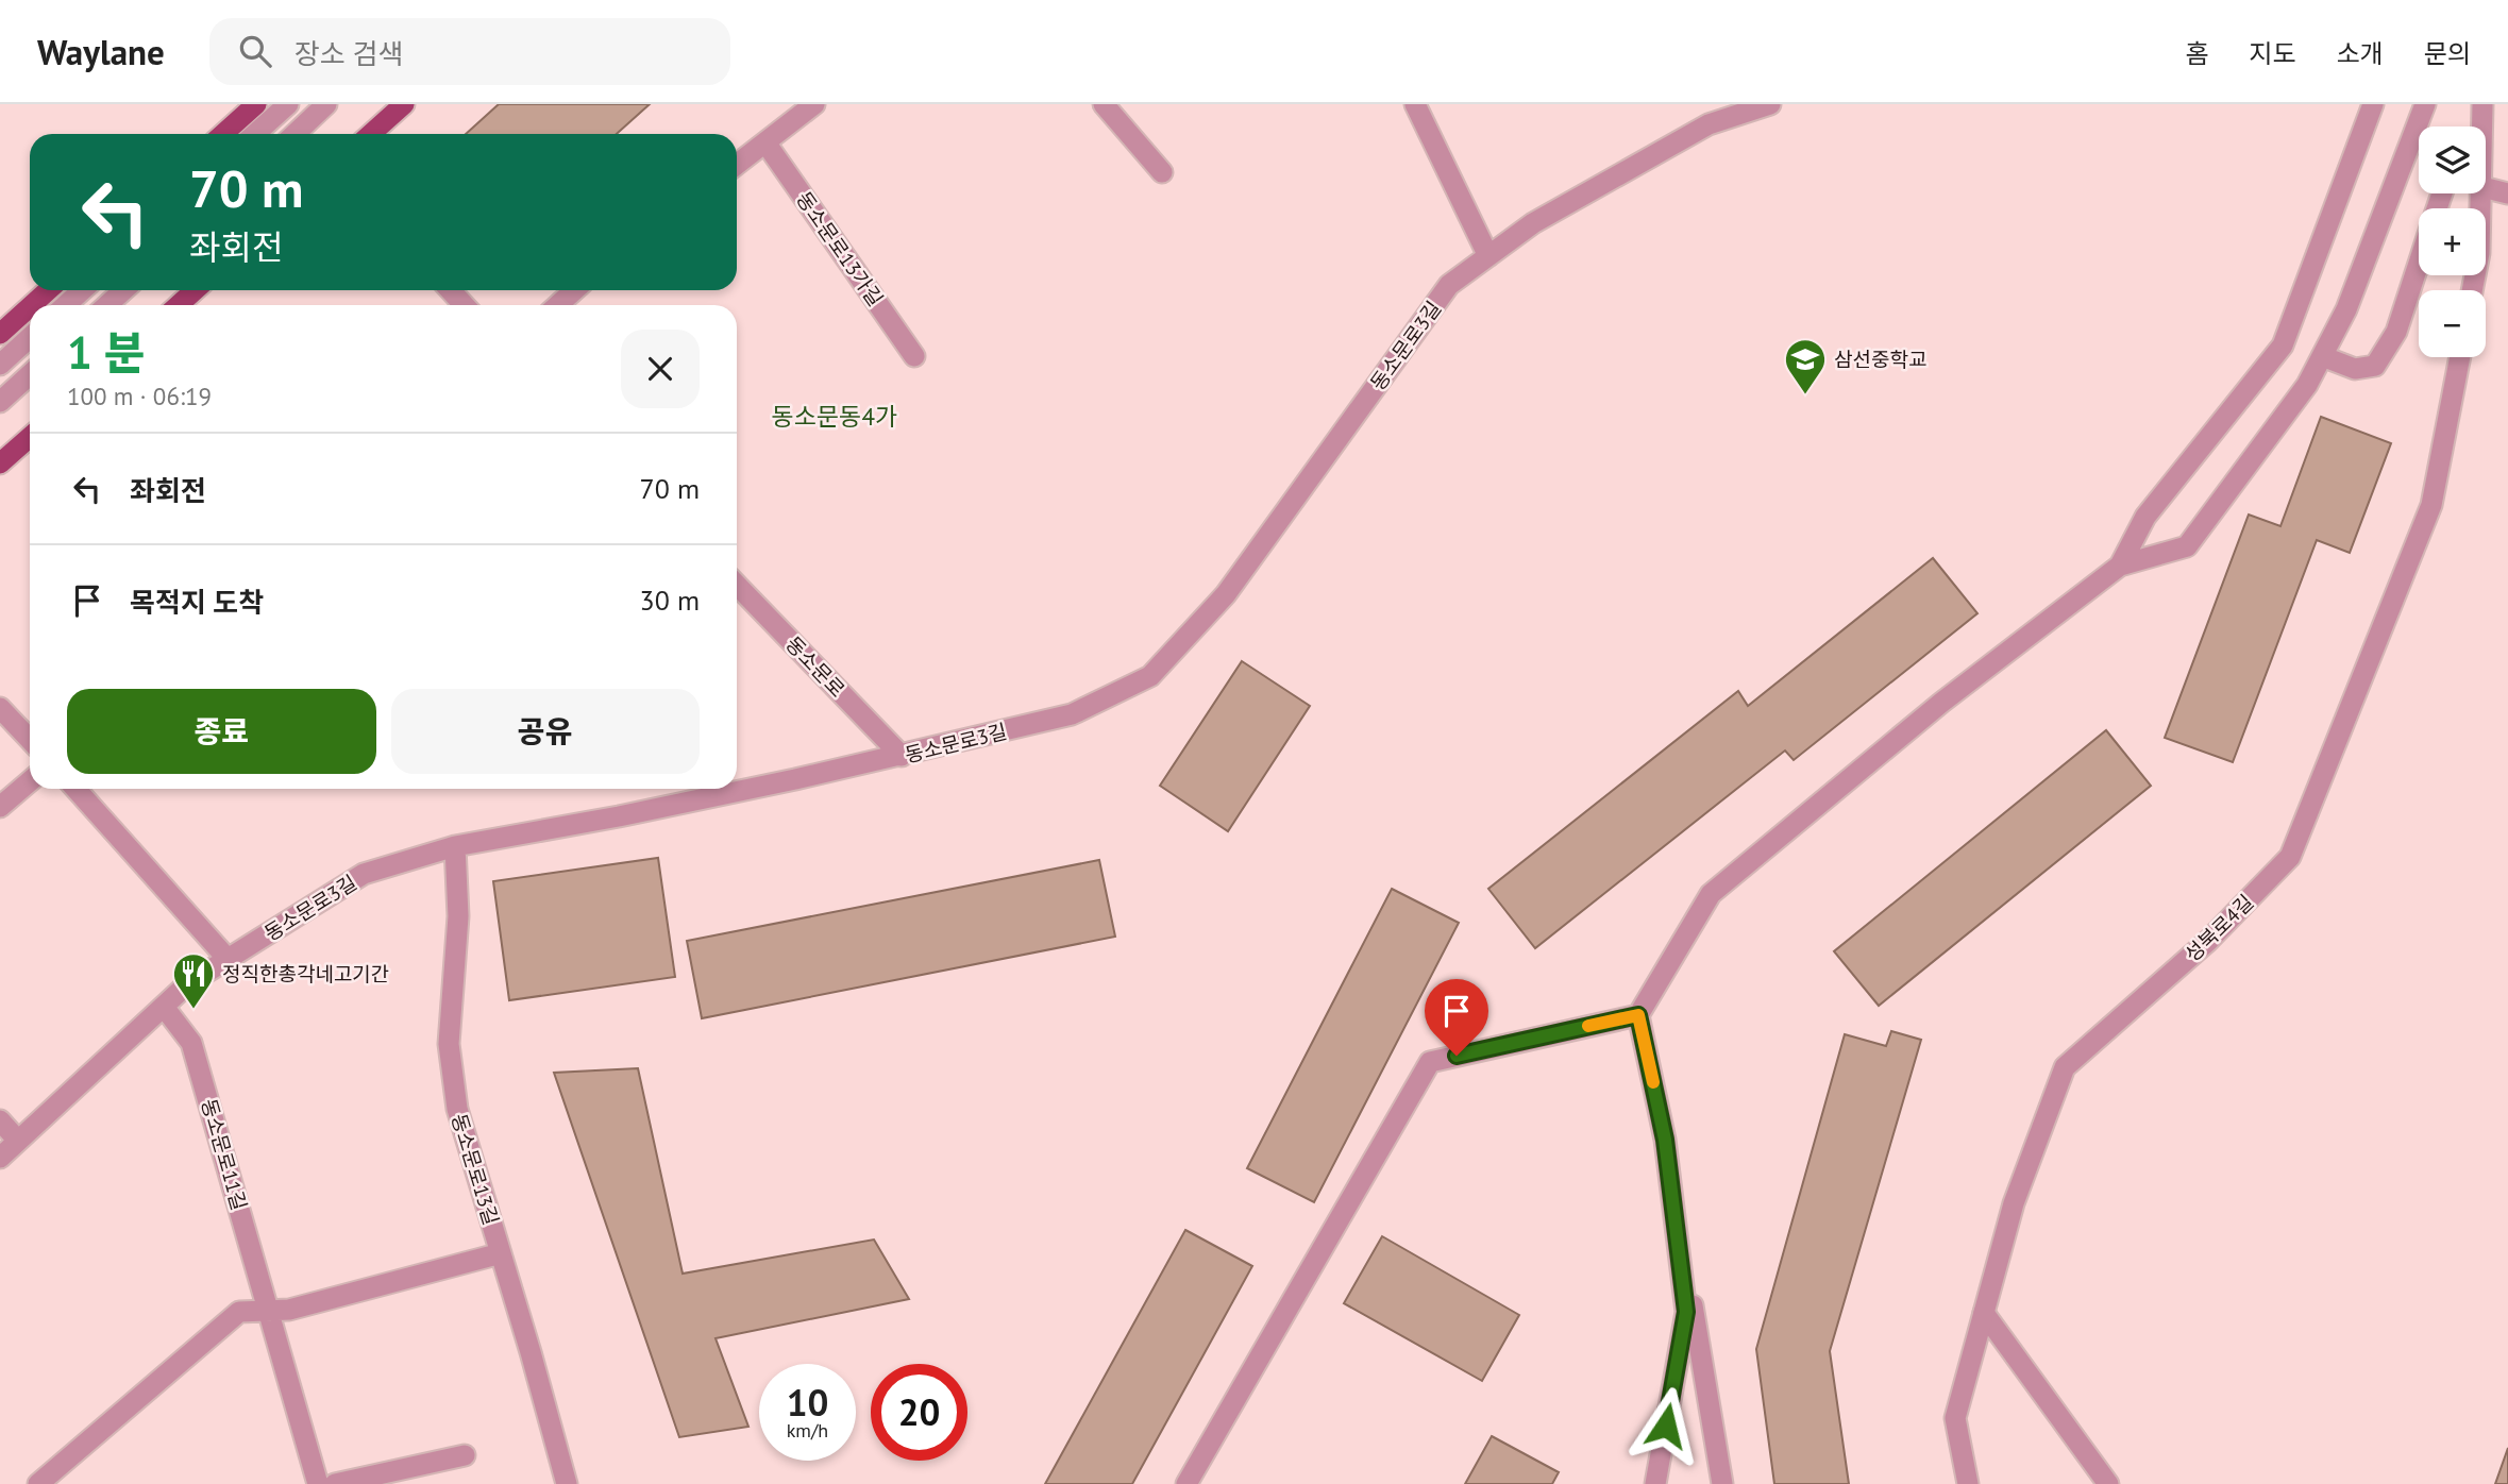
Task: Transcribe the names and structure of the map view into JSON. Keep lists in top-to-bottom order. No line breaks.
{"streets":{"street":["동소문로13가길","동소문로3길","동소문로","성북로4길","동소문로11길","동소문로13길"]},"crossings":[["동소문로3길","동소문로"],["동소문로3길","동소문로11길"],["동소문로3길","동소문로13길"]],"districts":["동소문동4가"],"places":{"school or university":["삼선중학교"],"restaurant":["정직한총각네고기간"]},"page":{"header":"Waylane","search":"장소 검색","nav":["홈","지도","소개","문의"],"map_buttons":["+","−"],"turn":["70 m","좌회전"],"heading":["1 분","100 m · 06:19"],"list":[{"name":"좌회전","value":"70 m"},{"name":"목적지 도착","value":"30 m"}],"buttons":["종료","공유"],"speed":"10 km/h","limit":"20"}}
